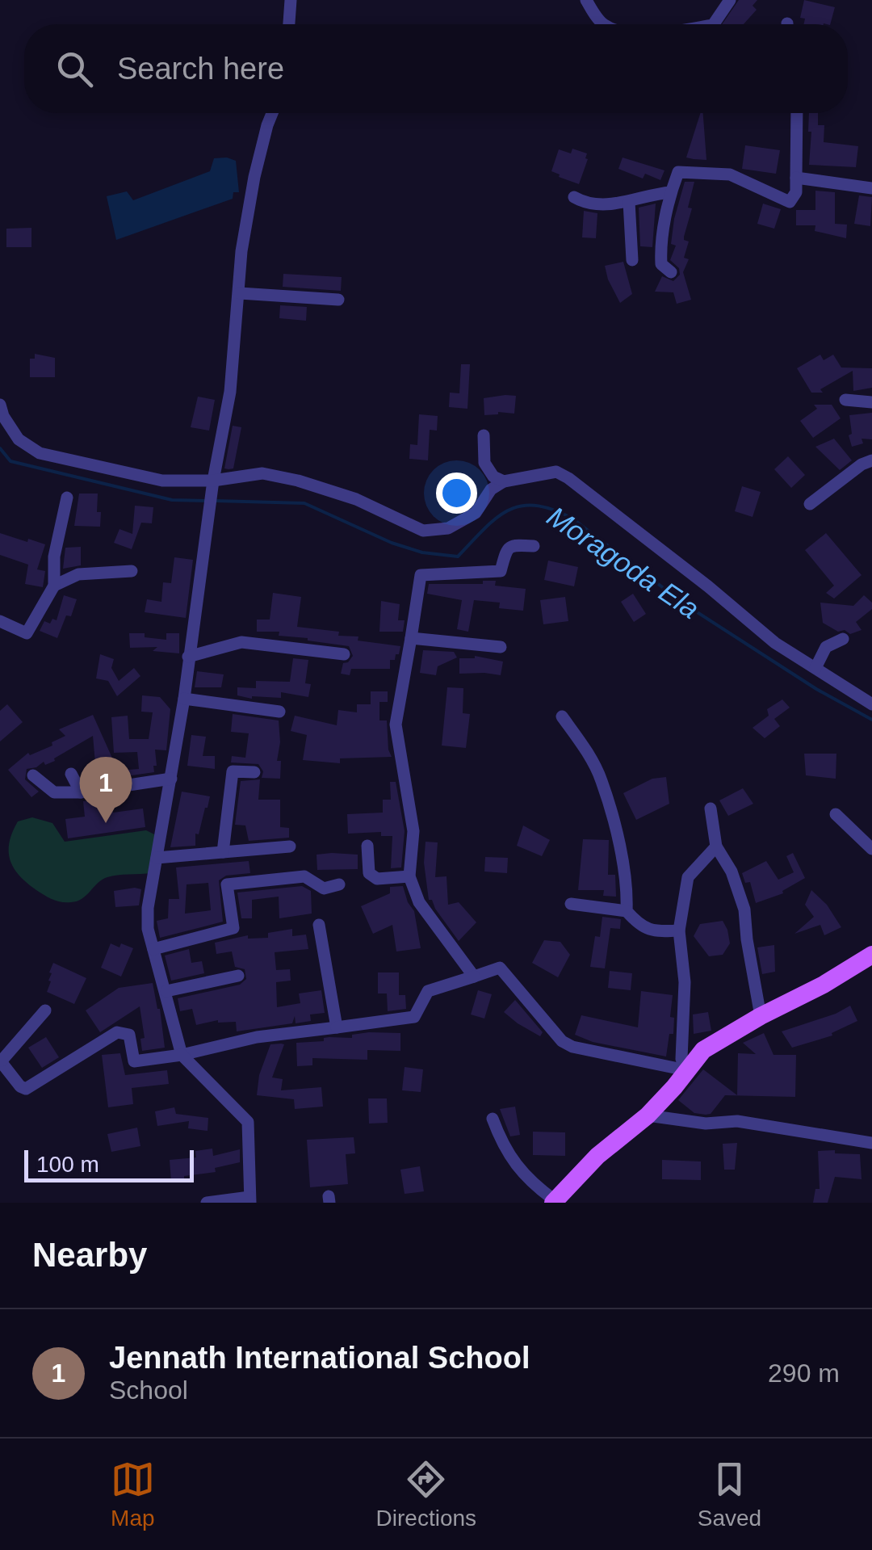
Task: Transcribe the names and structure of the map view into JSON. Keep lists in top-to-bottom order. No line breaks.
{"water":["Moragoda Ela"],"scale_bar":"100 m","page":{"search":"Search here","pins":"1","scale":"100 m","heading":"Nearby","list":[{"mark":"1","name":"Jennath International School","note":"School","value":"290 m"}],"nav":["Map","Directions","Saved"]}}
